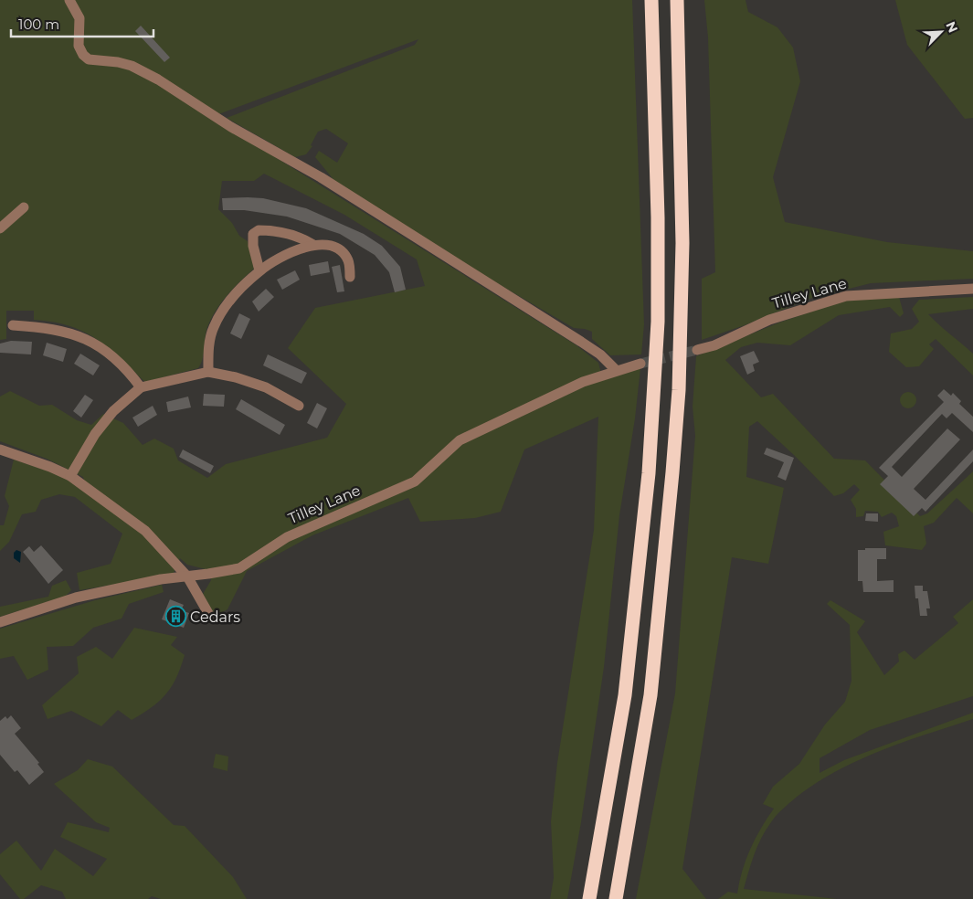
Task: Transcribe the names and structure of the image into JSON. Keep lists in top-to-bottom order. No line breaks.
{"streets":{"street":["Tilley Lane"]},"places":{"building":["Cedars"]},"scale_bar":"100 m","north":"top right"}
